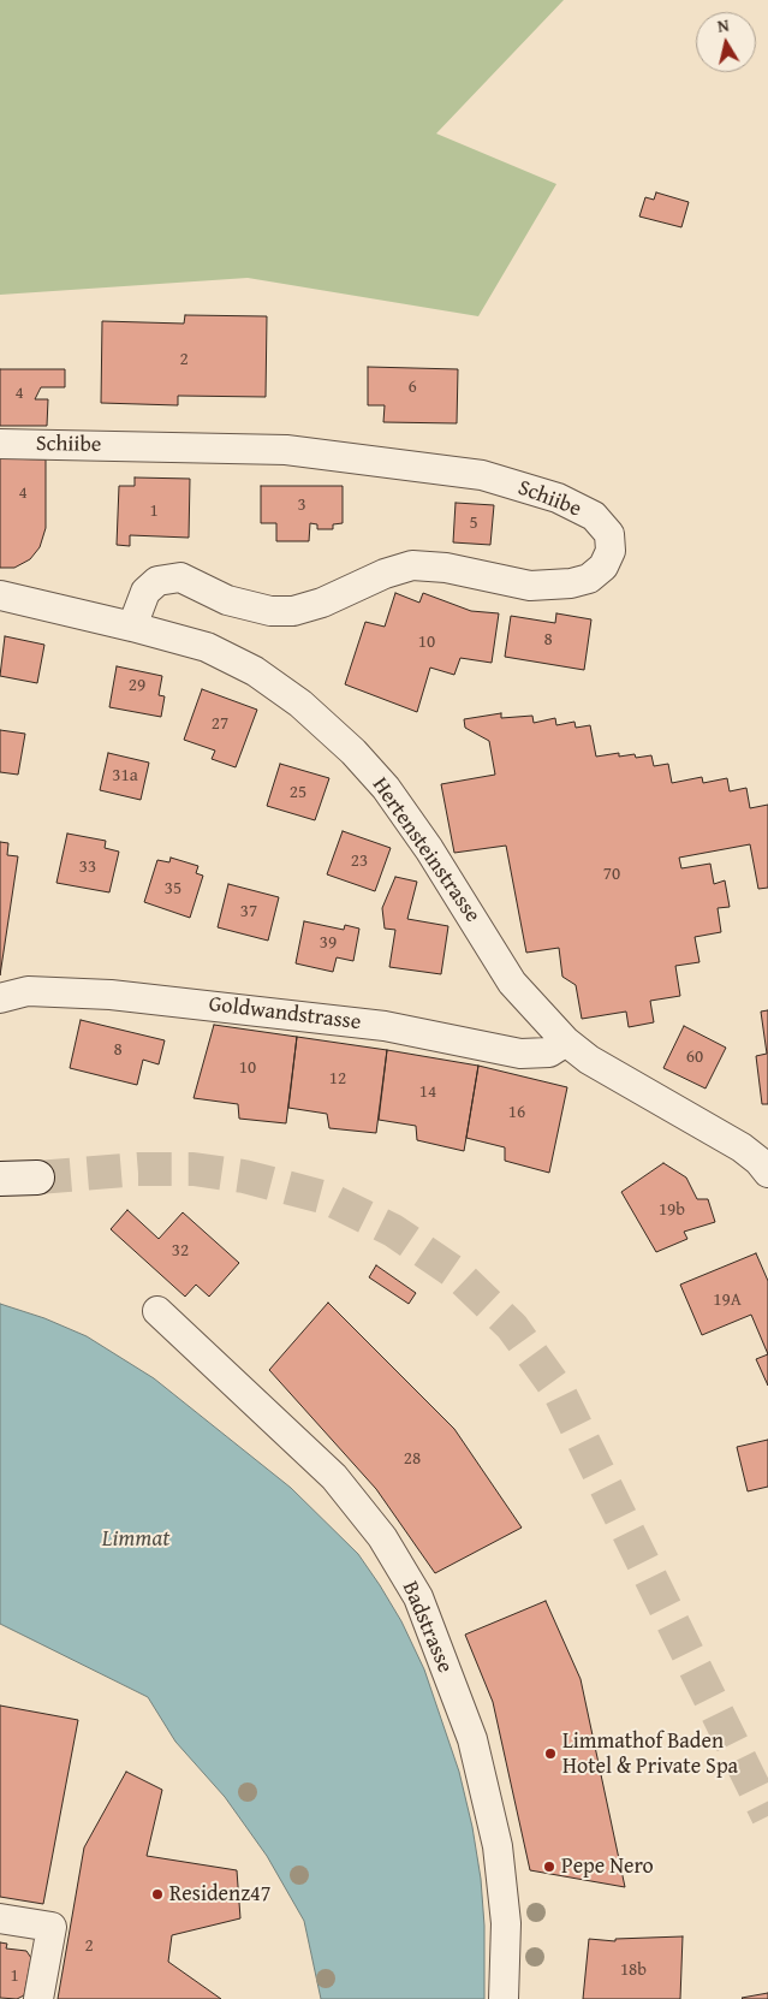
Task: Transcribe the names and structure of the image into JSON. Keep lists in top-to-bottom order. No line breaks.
{"streets":{"street":["Schiibe","Hertensteinstrasse","Goldwandstrasse","Badstrasse"]},"crossings":[["Schiibe","Hertensteinstrasse"],["Hertensteinstrasse","Goldwandstrasse"]],"water":["Limmat"],"places":["Limmathof Baden Hotel & Private Spa","Pepe Nero","Residenz47"],"house_numbers":["2","6","4","4","3","1","5","8","10","29","27","31a","25","23","33","70","35","37","39","8","60","10","12","14","16","19b","32","19A","28","2","18b","1"],"north":"top"}
